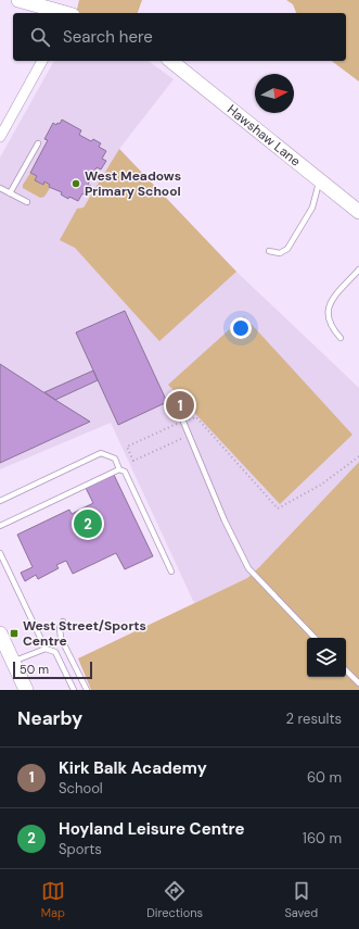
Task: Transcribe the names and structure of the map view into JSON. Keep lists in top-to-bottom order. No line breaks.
{"streets":{"main road":["Hawshaw Lane"]},"places":{"other":["West Meadows Primary School"],"transit":["West Street/Sports Centre"]},"scale_bar":"50 m","north":"right","page":{"search":"Search here","pins":["1","2"],"scale":"50 m","heading":["Nearby","2 results"],"list":[{"mark":"1","name":"Kirk Balk Academy","note":"School","value":"60 m"},{"mark":"2","name":"Hoyland Leisure Centre","note":"Sports","value":"160 m"}],"nav":["Map","Directions","Saved"]}}
